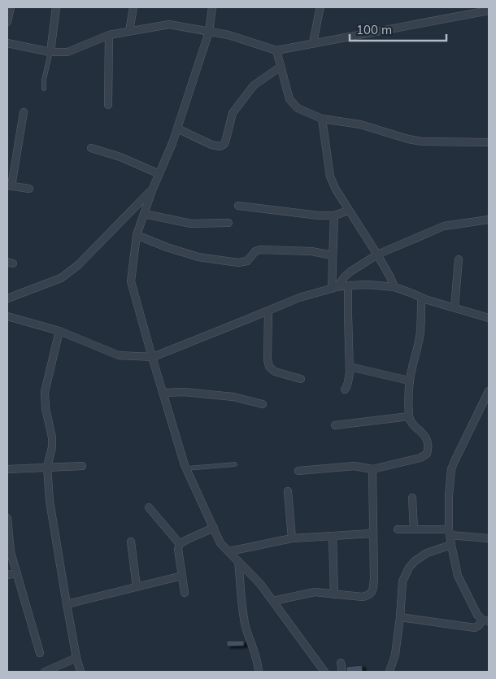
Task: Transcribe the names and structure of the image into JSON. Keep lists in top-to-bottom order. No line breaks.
{"scale_bar":"100 m"}
